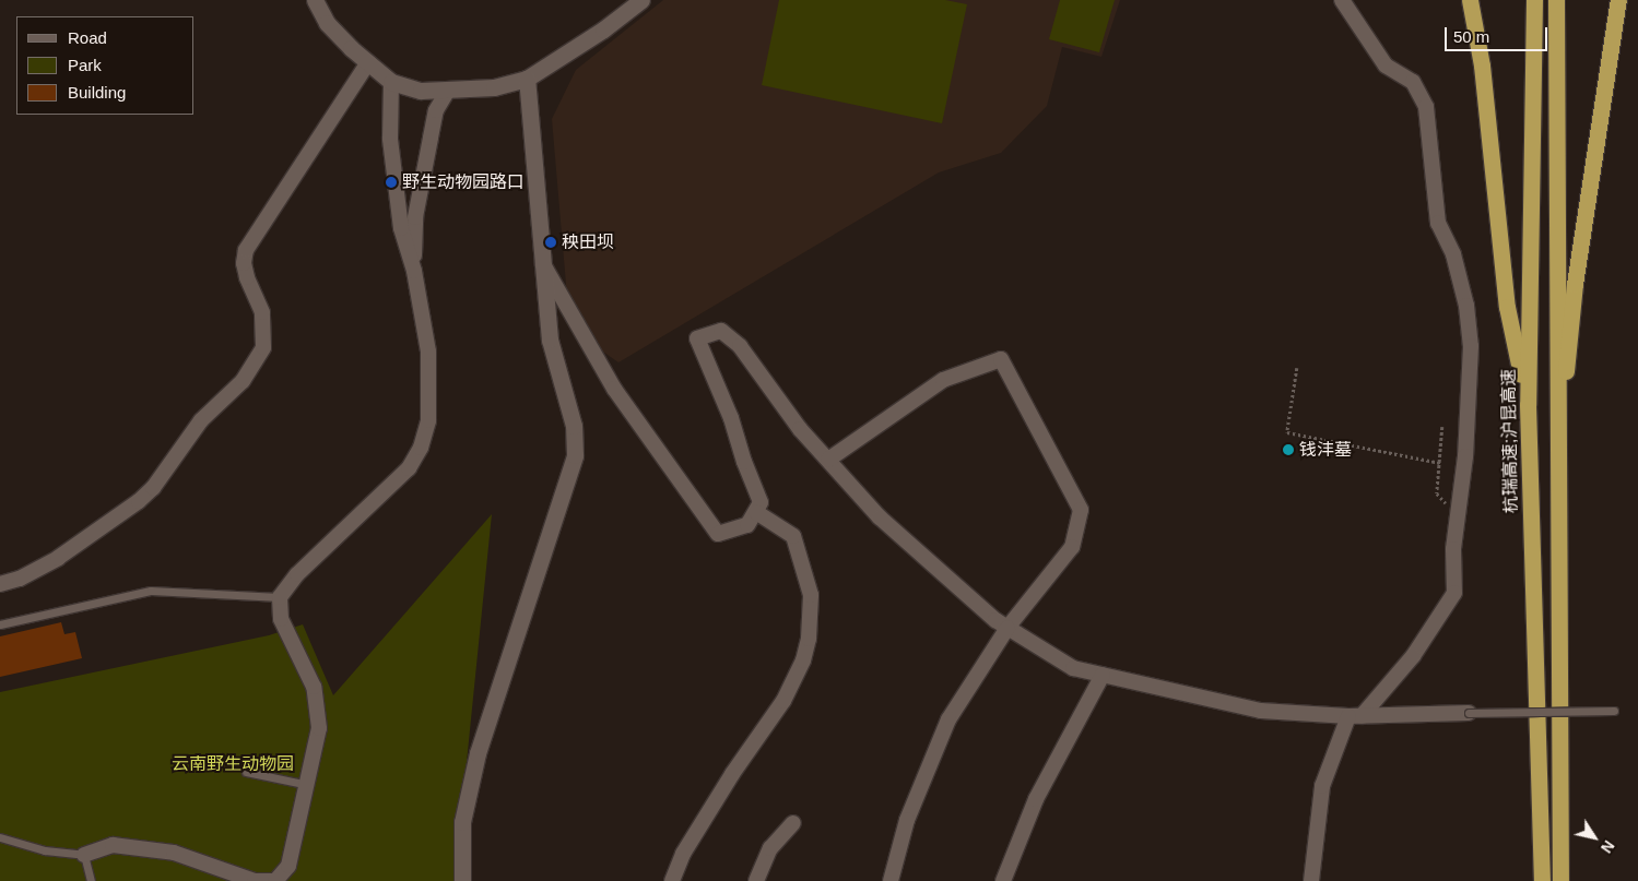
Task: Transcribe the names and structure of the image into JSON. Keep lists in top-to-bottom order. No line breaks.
{"streets":{"highway":["杭瑞高速;沪昆高速"]},"parks":["云南野生动物园"],"places":["野生动物园路口","秧田坝","钱沣墓"],"legend":["Road","Park","Building"],"scale_bar":"50 m","north":"bottom right"}
